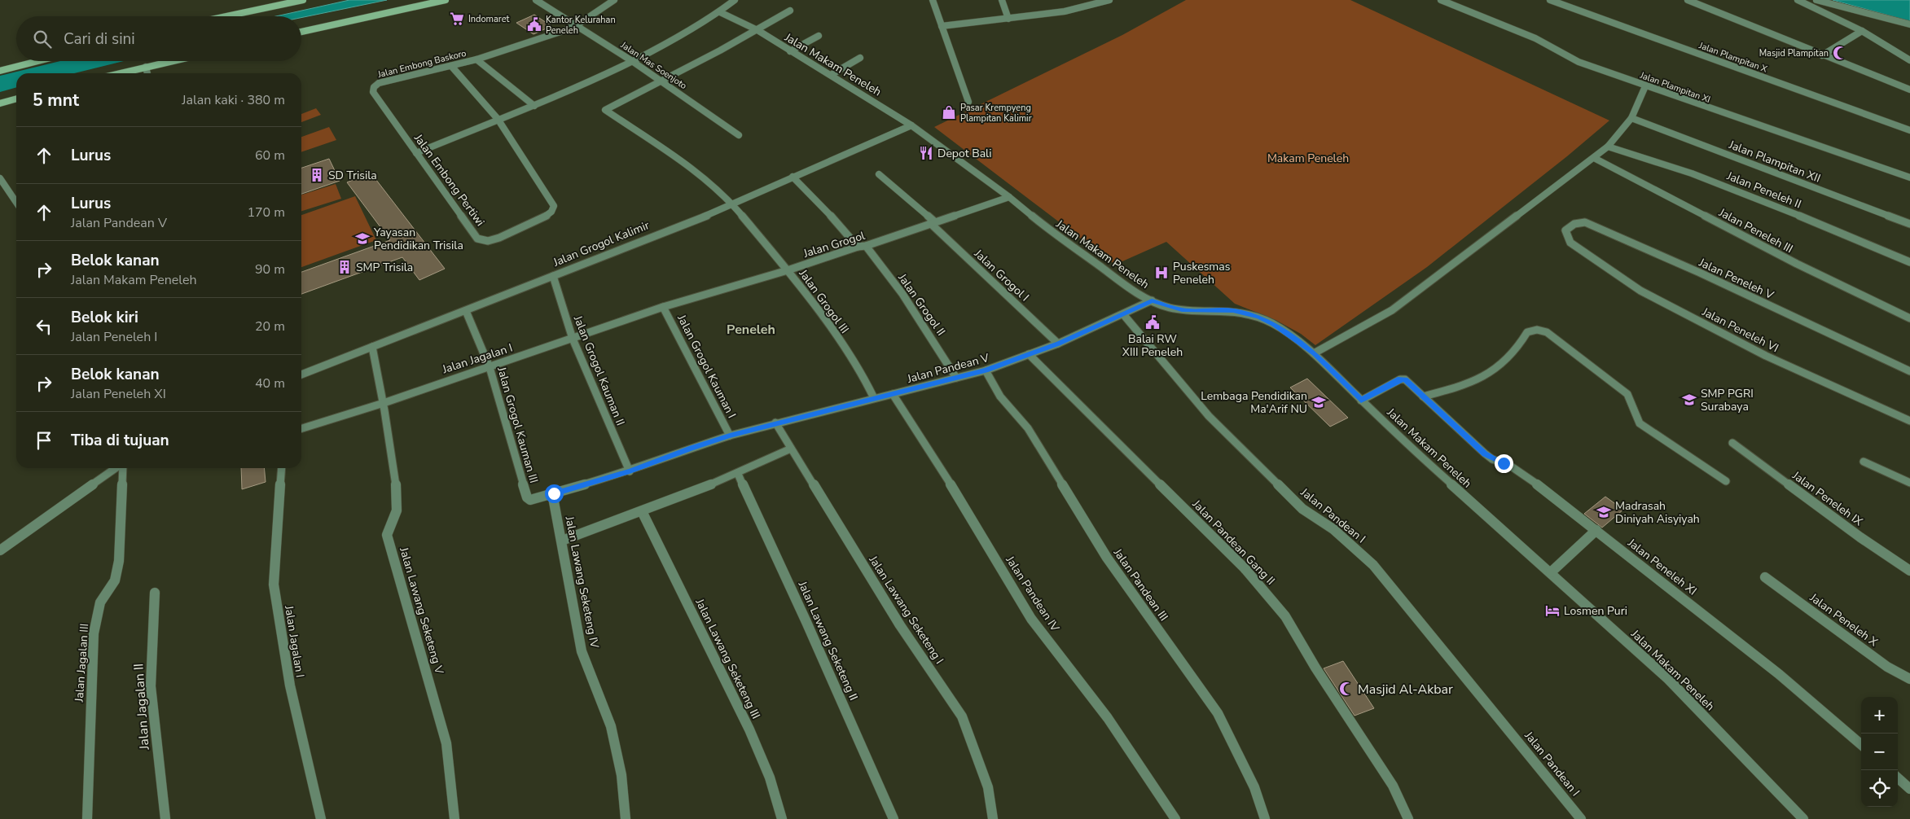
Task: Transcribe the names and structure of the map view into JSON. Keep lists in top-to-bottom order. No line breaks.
{"streets":{"street":["Jalan Plampitan X","Jalan Embong Baskoro","Jalan Makam Peneleh","Jalan Mas Soenjoto","Jalan Plampitan XI","Jalan Plampitan XII","Jalan Embong Pertiwi","Jalan Peneleh II","Jalan Peneleh III","Jalan Grogol Kalimir","Jalan Grogol","Jalan Grogol I","Jalan Peneleh V","Jalan Grogol III","Jalan Grogol II","Jalan Peneleh VI","Jalan Jagalan I","Jalan Grogol Kauman I","Jalan Pandean V","Jalan Grogol Kauman II","Jalan Grogol Kauman III","Jalan Peneleh IX","Jalan Pandean I","Jalan Pandean Gang II","Jalan Peneleh XI","Jalan Lawang Seketeng IV","Jalan Pandean III","Jalan Pandean IV","Jalan Lawang Seketeng I","Jalan Lawang Seketeng V","Jalan Peneleh X","Jalan Lawang Seketeng II","Jalan Lawang Seketeng III","Jalan Jagalan III","Jalan Jagalan II"]},"crossings":[["Jalan Embong Baskoro","Jalan Mas Soenjoto"],["Jalan Embong Baskoro","Jalan Embong Pertiwi"],["Jalan Makam Peneleh","Jalan Grogol Kalimir"],["Jalan Makam Peneleh","Jalan Grogol"],["Jalan Makam Peneleh","Jalan Pandean V"],["Jalan Makam Peneleh","Jalan Peneleh XI"],["Jalan Mas Soenjoto","Jalan Grogol III"],["Jalan Grogol Kalimir","Jalan Grogol III"],["Jalan Grogol Kalimir","Jalan Grogol Kauman II"],["Jalan Grogol Kalimir","Jalan Grogol Kauman III"],["Jalan Grogol Kalimir","Jalan Lawang Seketeng V"],["Jalan Grogol","Jalan Grogol I"],["Jalan Grogol","Jalan Grogol III"],["Jalan Grogol","Jalan Grogol II"],["Jalan Grogol","Jalan Jagalan I"],["Jalan Grogol","Jalan Grogol Kauman I"],["Jalan Grogol I","Jalan Pandean V"],["Jalan Peneleh V","Jalan Peneleh VI"],["Jalan Grogol III","Jalan Pandean V"],["Jalan Grogol II","Jalan Pandean V"],["Jalan Jagalan I","Jalan Grogol Kauman I"],["Jalan Jagalan I","Jalan Grogol Kauman II"],["Jalan Jagalan I","Jalan Grogol Kauman III"],["Jalan Jagalan I","Jalan Lawang Seketeng V"],["Jalan Grogol Kauman I","Jalan Pandean V"],["Jalan Pandean V","Jalan Grogol Kauman II"],["Jalan Pandean V","Jalan Pandean I"],["Jalan Pandean V","Jalan Pandean Gang II"],["Jalan Pandean V","Jalan Pandean III"],["Jalan Pandean V","Jalan Pandean IV"],["Jalan Pandean V","Jalan Lawang Seketeng I"],["Jalan Grogol Kauman III","Jalan Lawang Seketeng IV"]],"districts":["Peneleh"],"parks":["Makam Peneleh"],"places":{"supermarket":["Indomaret"],"public building":["Kantor Kelurahan Peneleh","Balai RW XIII Peneleh"],"mosque":["Masjid Plampitan","Masjid Al-Akbar"],"shop":["Pasar Krempyeng Plampitan Kalimir"],"restaurant":["Depot Bali"],"building":["SD Trisila","SMP Trisila"],"school or university":["Yayasan Pendidikan Trisila","SMP PGRI Surabaya","Lembaga Pendidikan Ma'Arif NU","Madrasah Diniyah Aisyiyah"],"hospital":["Puskesmas Peneleh"],"hotel":["Losmen Puri"]},"page":{"search":"Cari di sini","heading":["5 mnt","Jalan kaki · 380 m"],"list":[["Lurus","60 m"],["Lurus","Jalan Pandean V","170 m"],["Belok kanan","Jalan Makam Peneleh","90 m"],["Belok kiri","Jalan Peneleh I","20 m"],["Belok kanan","Jalan Peneleh XI","40 m"],"Tiba di tujuan"],"map_buttons":["+","−"]}}
